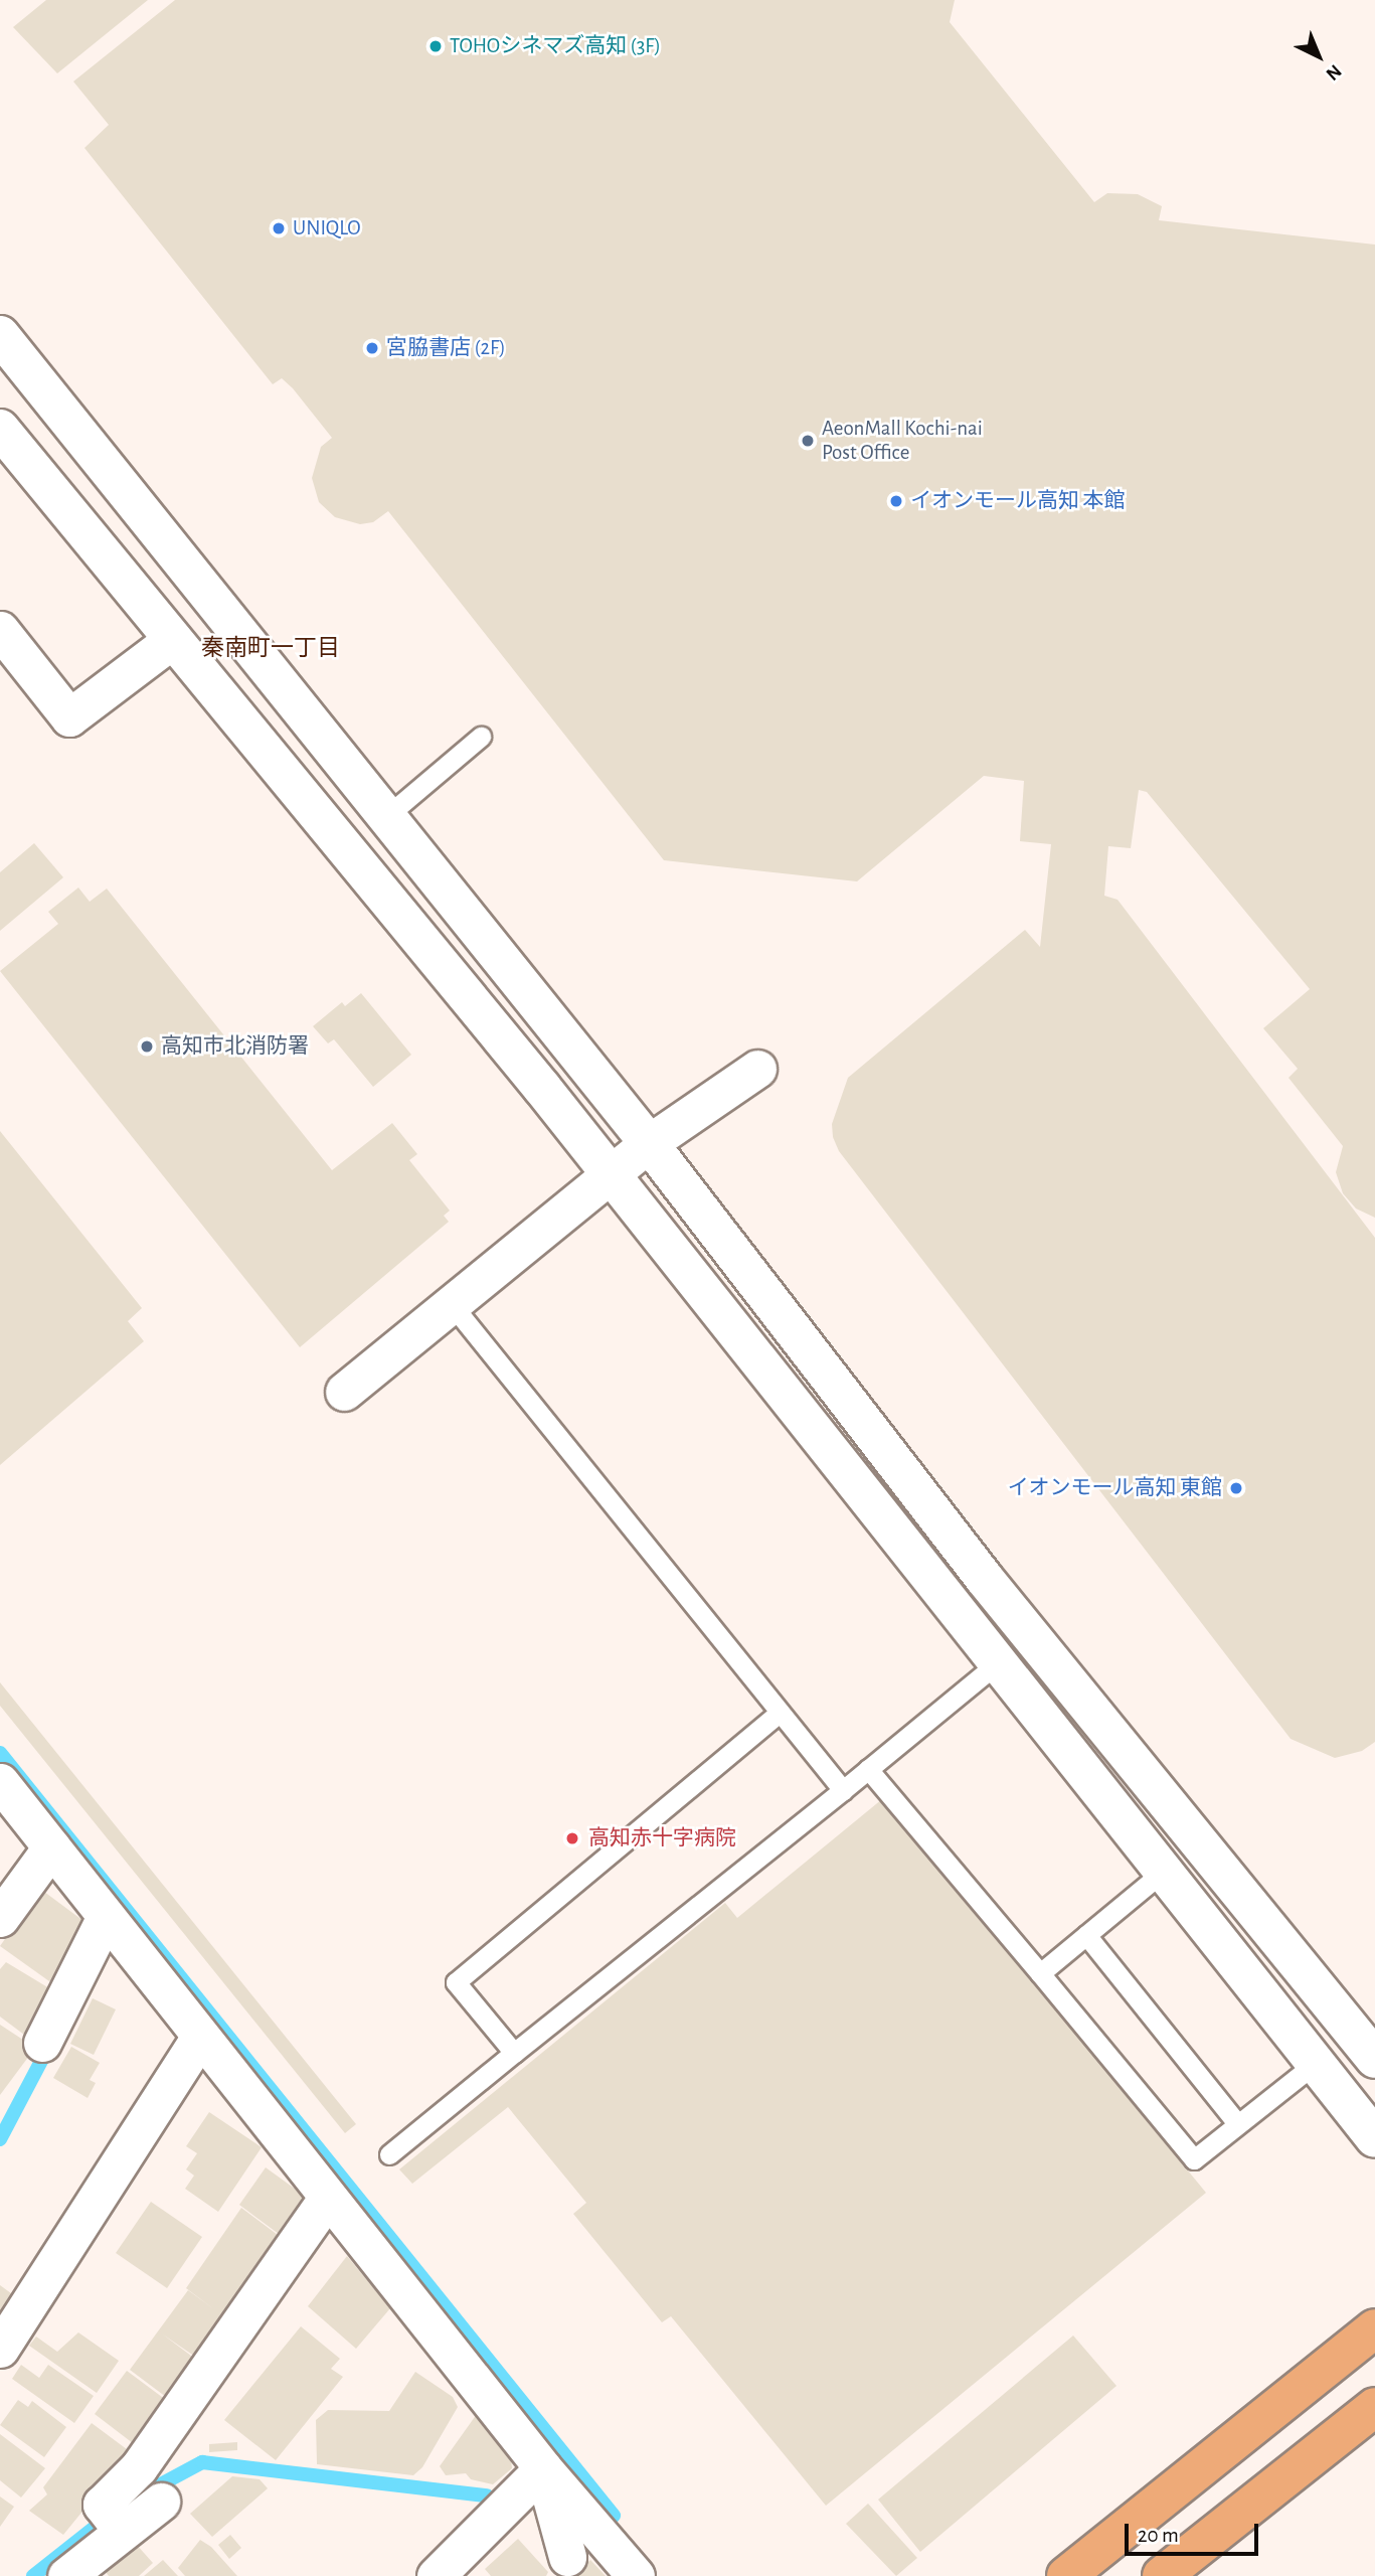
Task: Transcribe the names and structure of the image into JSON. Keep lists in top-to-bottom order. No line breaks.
{"districts":["秦南町一丁目"],"places":["TOHOシネマズ高知 (3F)","UNIQLO","宮脇書店 (2F)","AeonMall Kochi-nai Post Office","イオンモール高知 本館","高知市北消防署","イオンモール高知 東館","高知赤十字病院"],"scale_bar":"20 m","north":"bottom right"}
